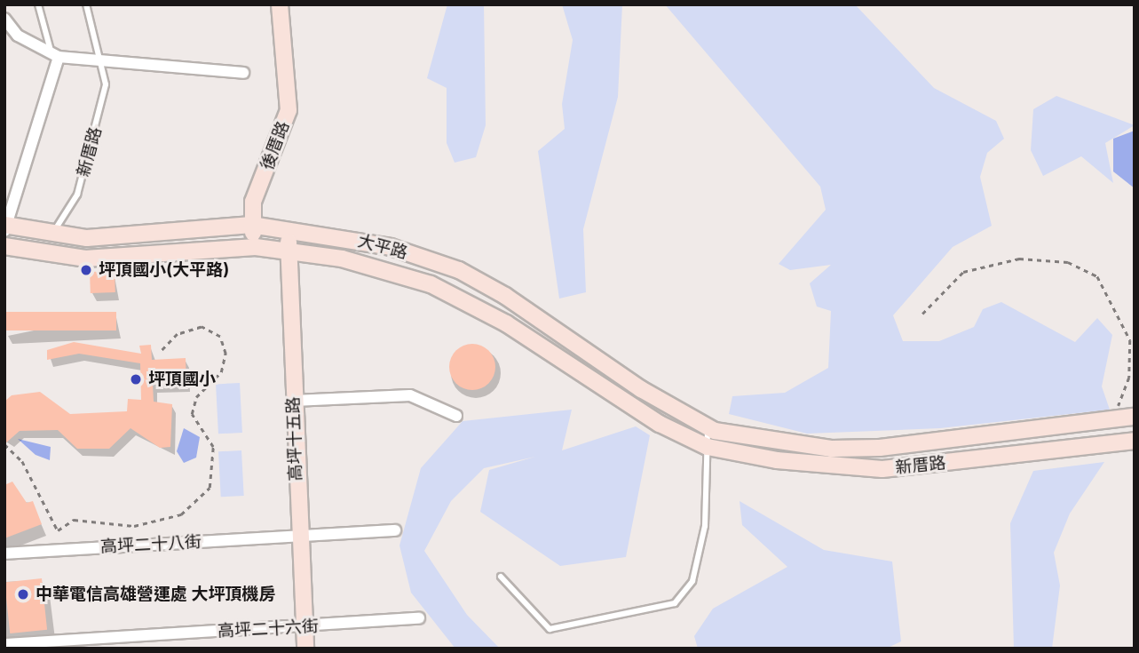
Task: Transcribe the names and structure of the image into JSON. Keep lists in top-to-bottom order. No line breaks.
{"streets":{"street":["後厝路","新厝路","大平路","高坪十五路","高坪二十八街","高坪二十六街"]},"crossings":[["後厝路","大平路"],["新厝路","大平路"],["大平路","高坪十五路"],["高坪十五路","高坪二十八街"],["高坪十五路","高坪二十六街"]],"places":["坪頂國小(大平路)","坪頂國小","中華電信高雄營運處 大坪頂機房"]}
